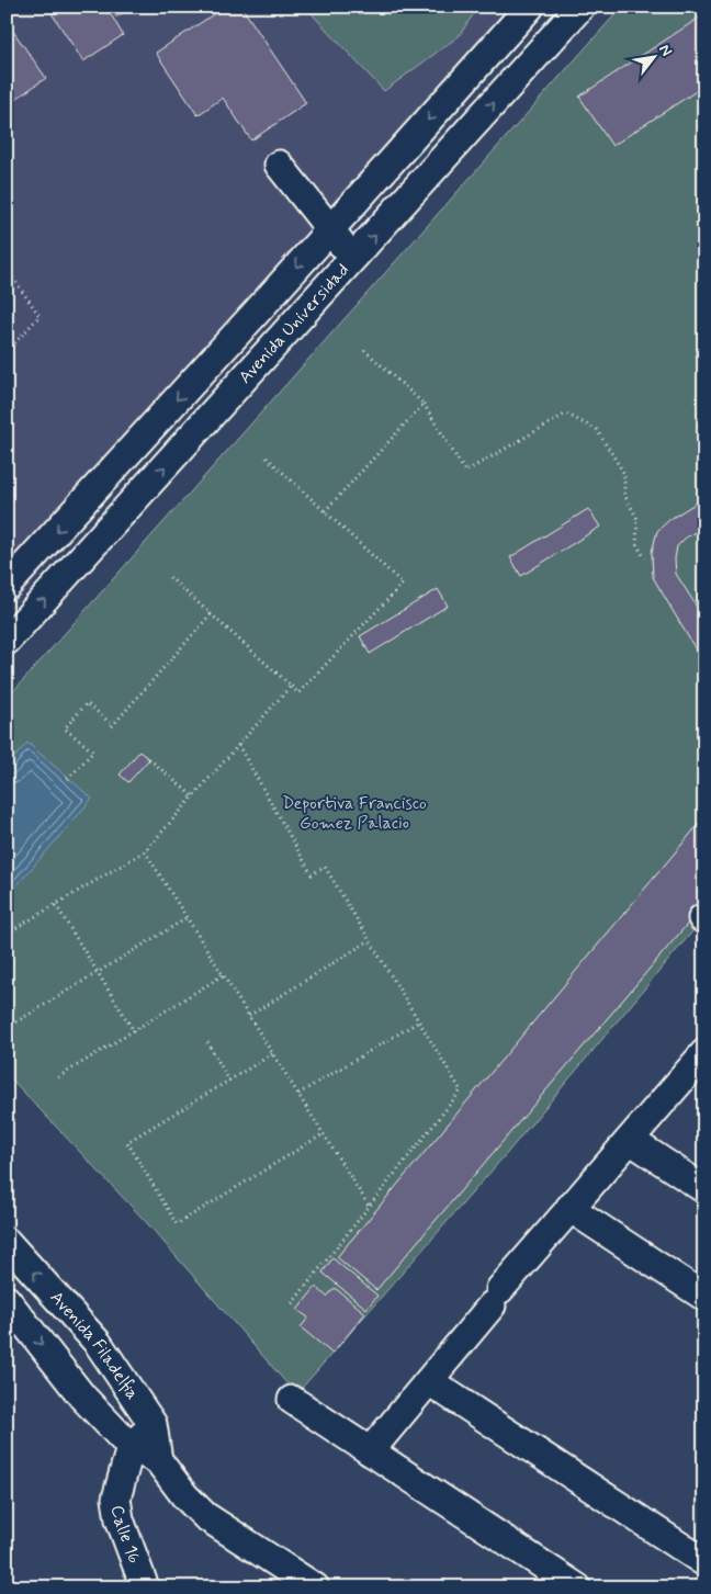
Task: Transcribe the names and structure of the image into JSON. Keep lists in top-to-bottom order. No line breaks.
{"streets":{"street":["Avenida Universidad","Avenida Filadelfia","Calle 16"]},"crossings":[["Avenida Filadelfia","Calle 16"]],"parks":["Deportiva Francisco Gomez Palacio"],"north":"top right"}
